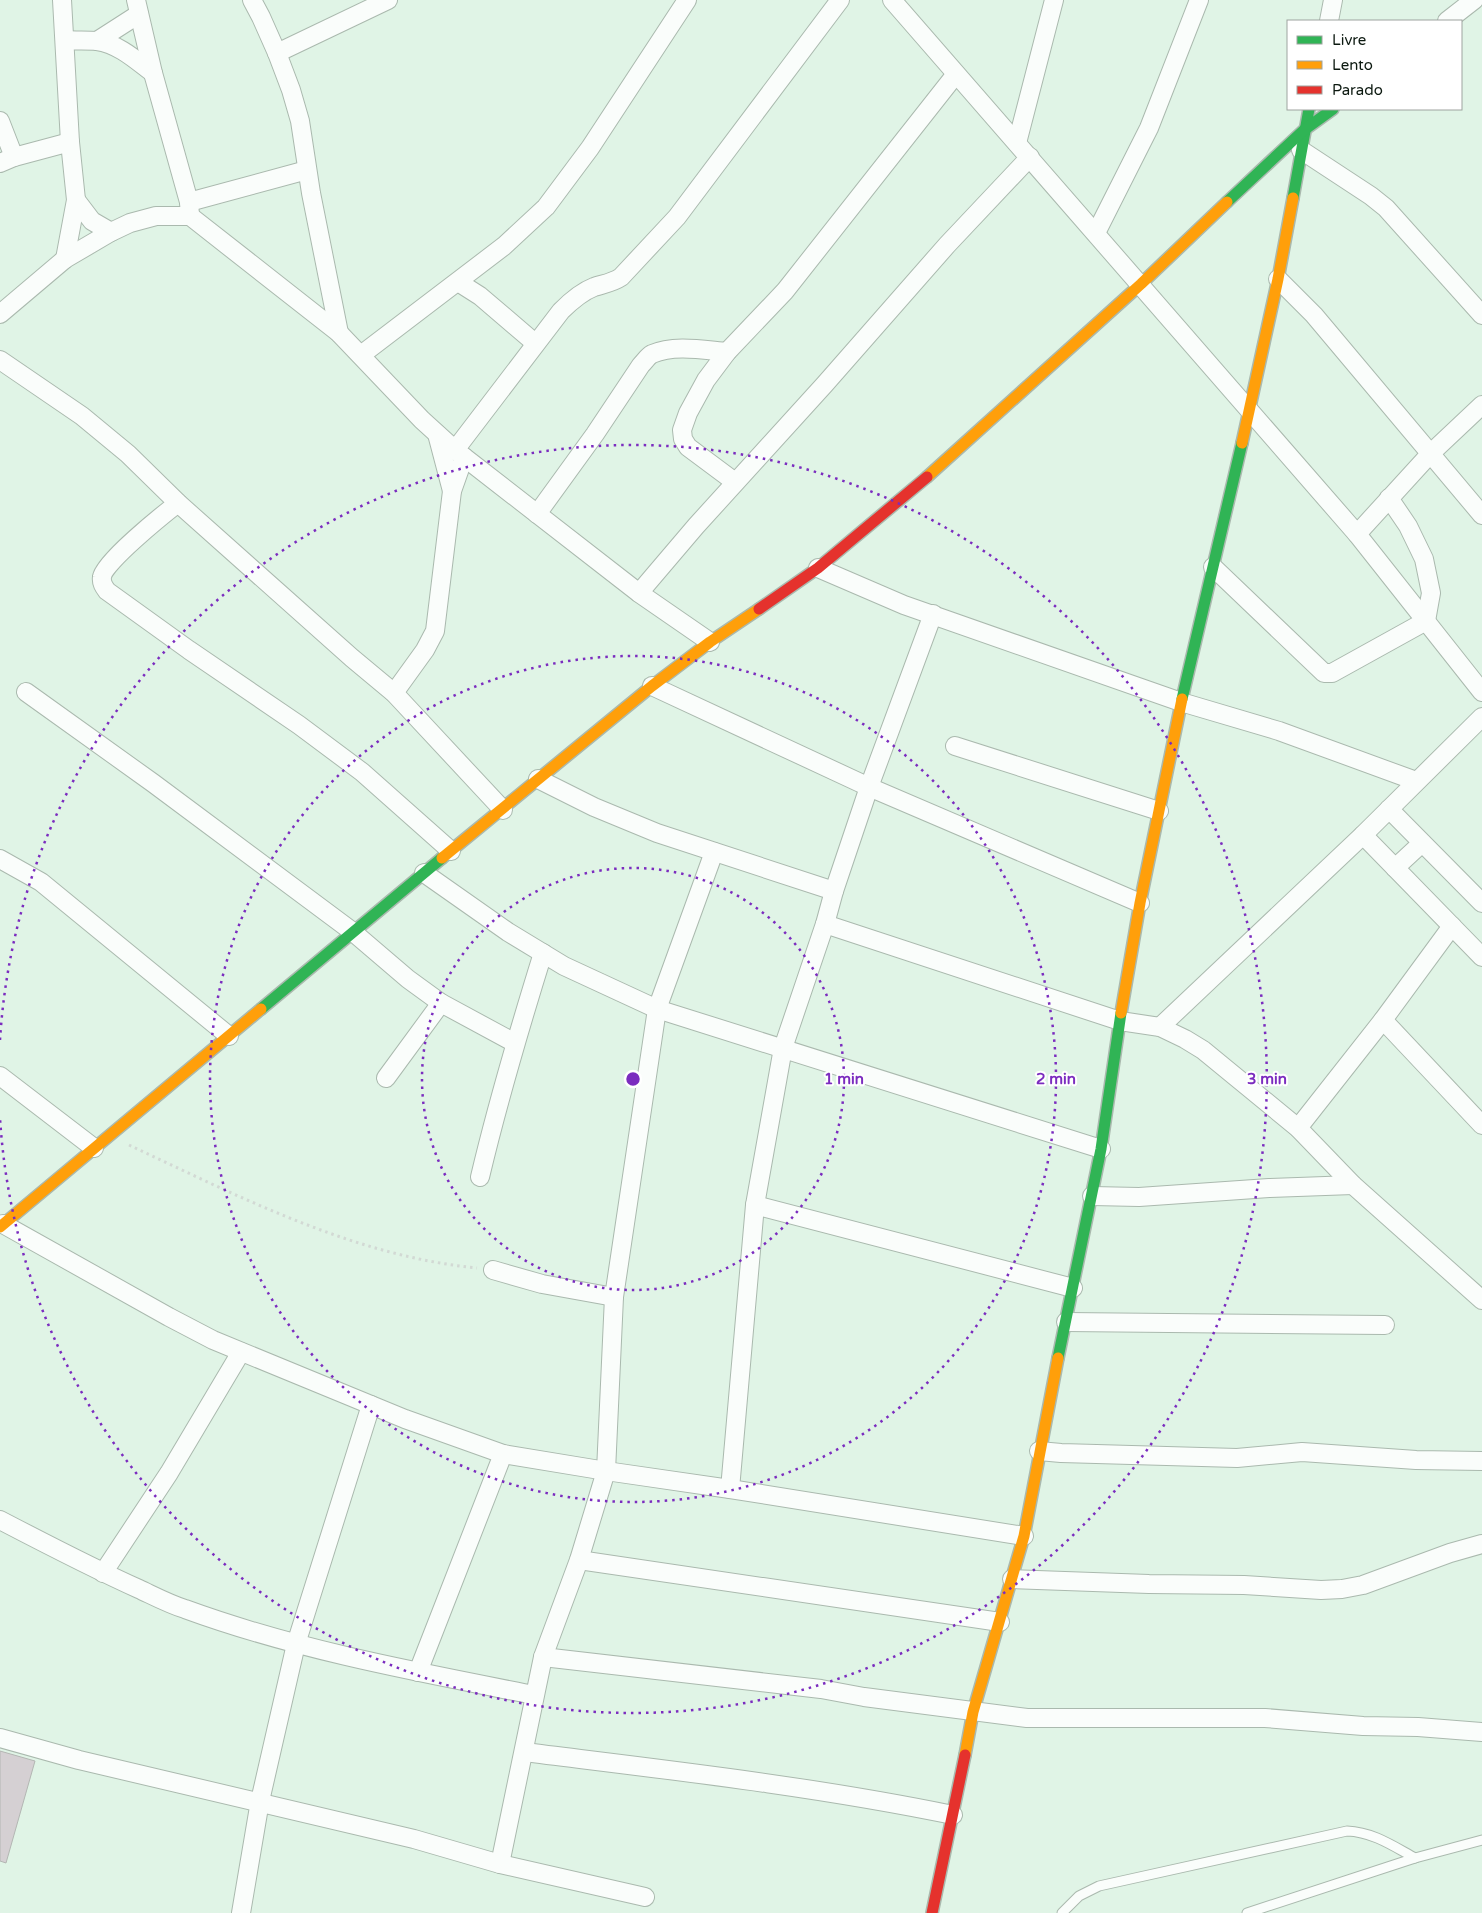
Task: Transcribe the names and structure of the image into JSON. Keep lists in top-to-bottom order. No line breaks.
{"legend":["Livre","Lento","Parado"],"rings":["1 min","2 min","3 min"]}
